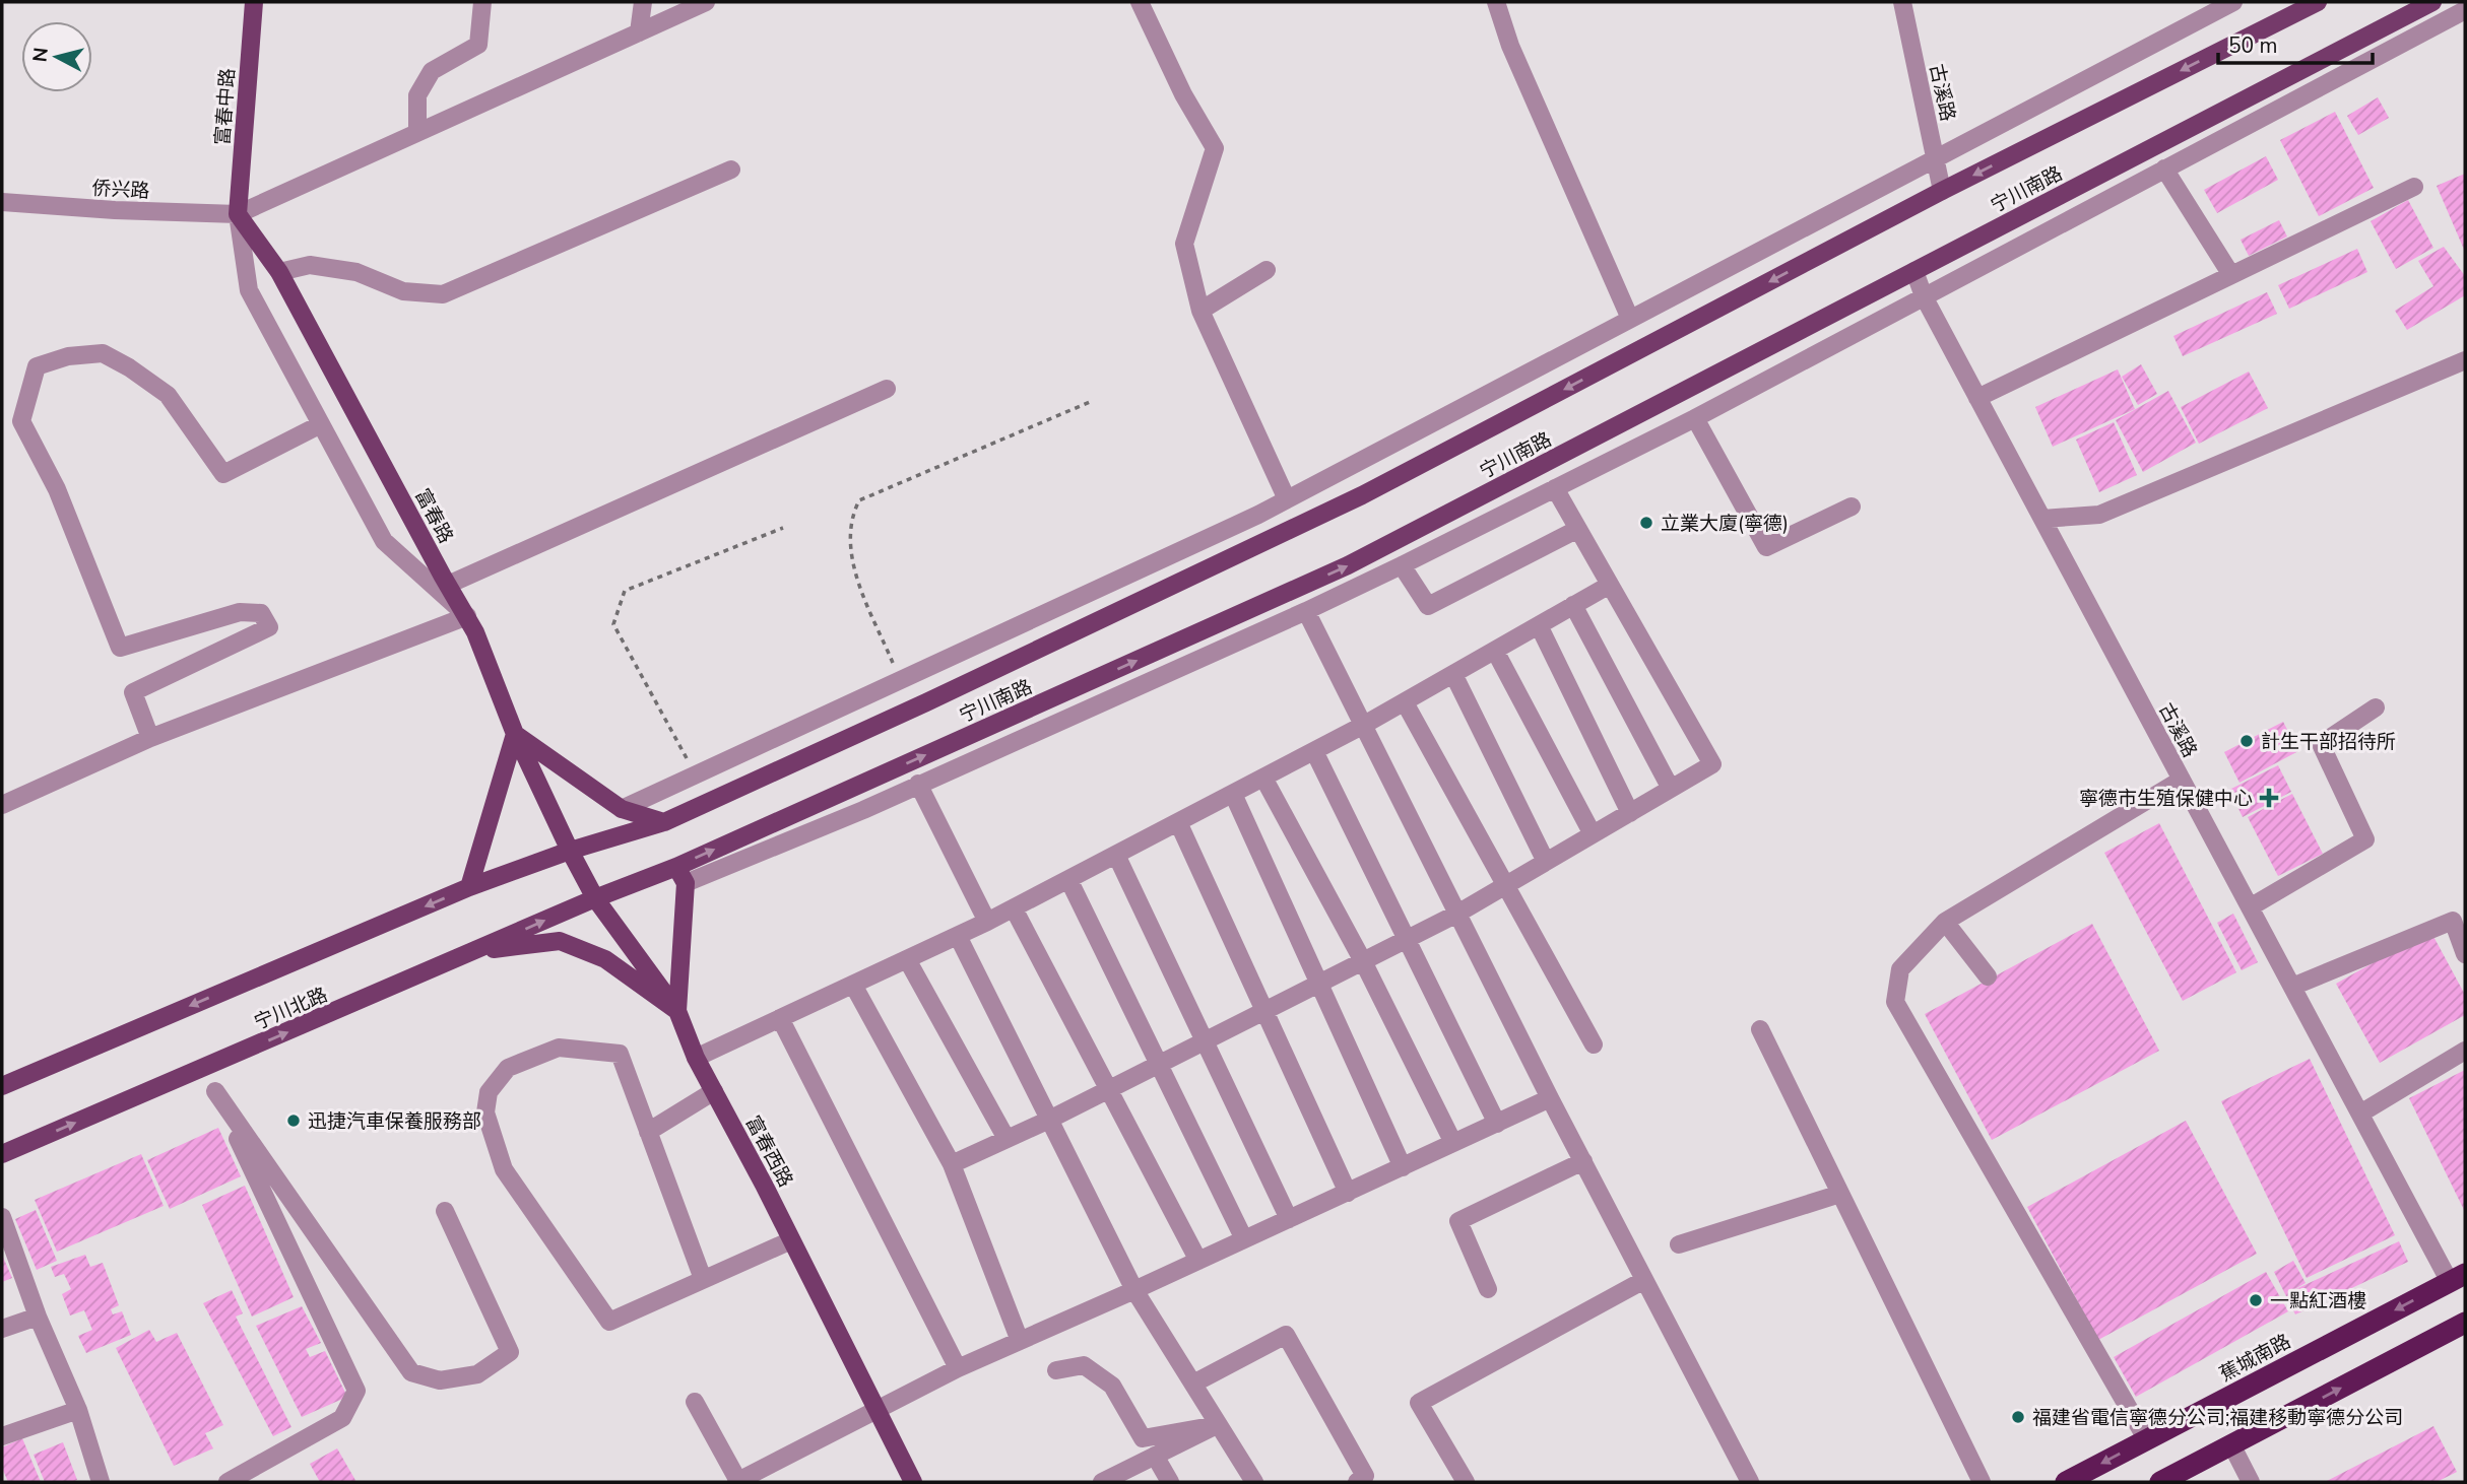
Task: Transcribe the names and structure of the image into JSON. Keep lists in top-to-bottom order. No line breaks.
{"streets":{"highway":["蕉城南路"],"main road":["富春中路","宁川南路","富春路","宁川北路","富春西路"],"street":["古溪路","侨兴路"]},"crossings":[["古溪路","宁川南路"],["古溪路","蕉城南路"],["富春中路","侨兴路"],["富春中路","富春路"],["侨兴路","富春路"],["宁川南路","富春路"],["宁川南路","宁川北路"],["宁川南路","富春西路"],["富春路","宁川北路"],["富春路","富春西路"],["宁川北路","富春西路"]],"places":{"other":["立業大廈(寧德)","計生干部招待所","迅捷汽車保養服務部","一點紅酒樓","福建省電信寧德分公司;福建移動寧德分公司"],"health":["寧德市生殖保健中心"]},"scale_bar":"50 m","north":"left"}
